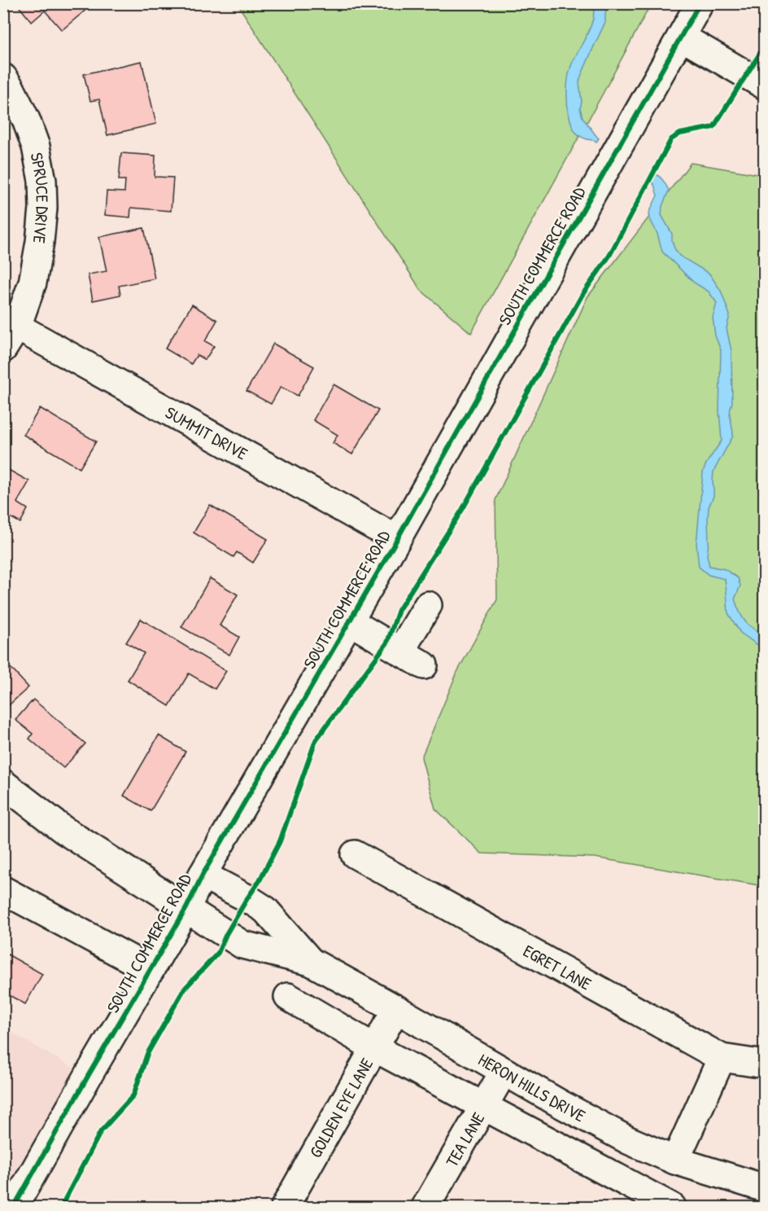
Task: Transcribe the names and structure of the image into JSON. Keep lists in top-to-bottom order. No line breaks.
{"streets":{"street":["SPRUCE DRIVE","SOUTH COMMERCE ROAD","SUMMIT DRIVE","EGRET LANE","HERON HILLS DRIVE","GOLDEN EYE LANE","TEA LANE"]},"crossings":[["SPRUCE DRIVE","SUMMIT DRIVE"],["SOUTH COMMERCE ROAD","SUMMIT DRIVE"],["SOUTH COMMERCE ROAD","HERON HILLS DRIVE"],["HERON HILLS DRIVE","GOLDEN EYE LANE"],["HERON HILLS DRIVE","TEA LANE"]]}
